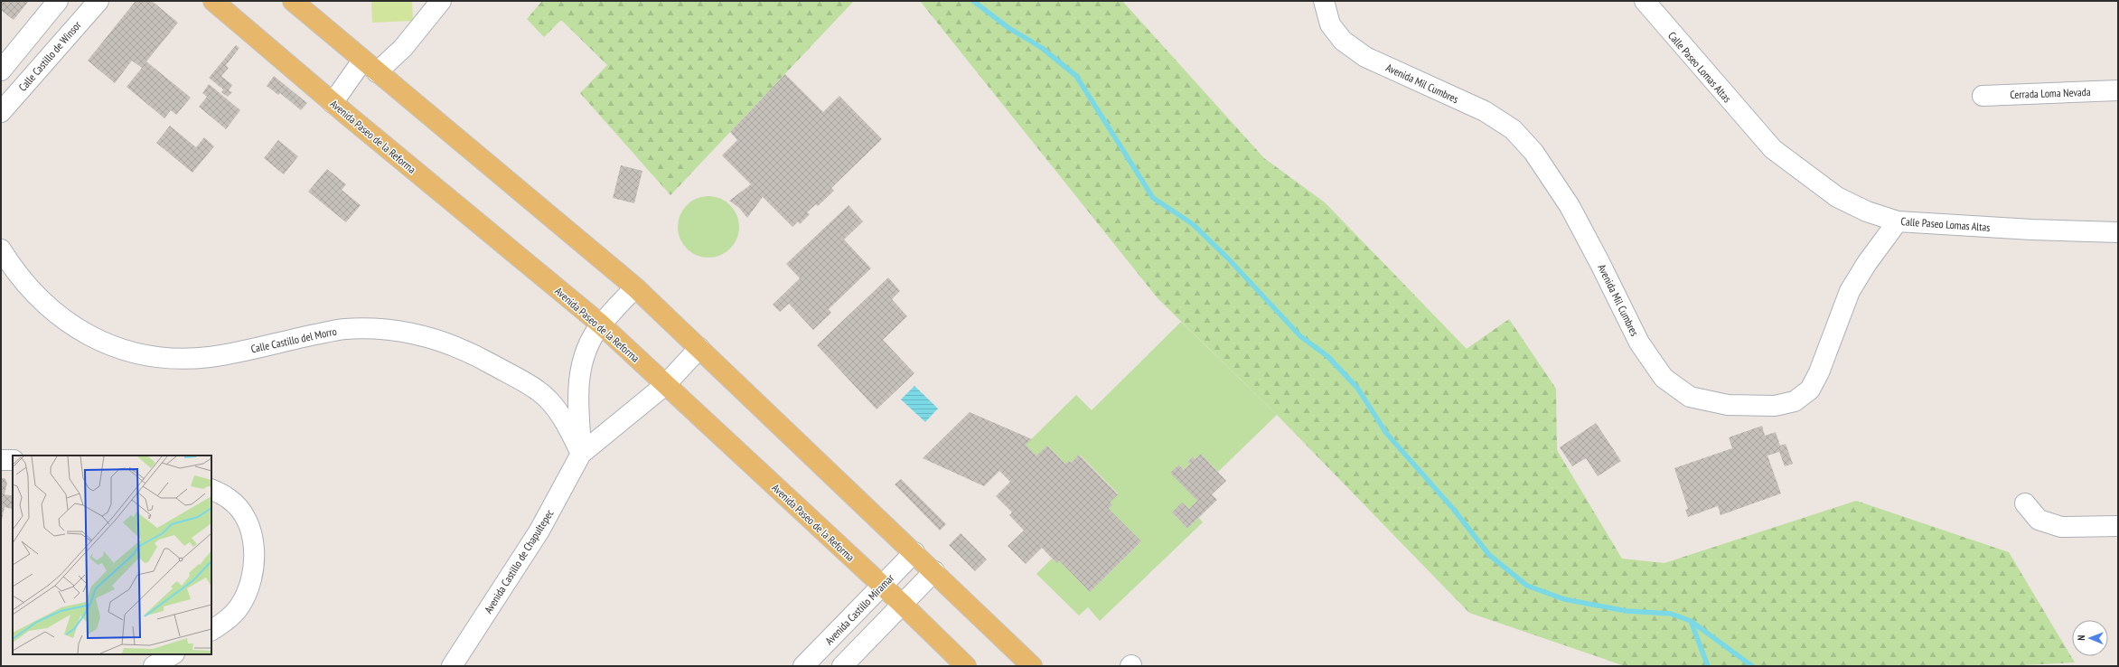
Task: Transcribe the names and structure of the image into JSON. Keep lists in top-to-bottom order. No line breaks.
{"streets":{"main road":["Avenida Paseo de la Reforma"],"street":["Calle Castillo de Winsor","Calle Paseo Lomas Altas","Avenida Mil Cumbres","Cerrada Loma Nevada","Calle Castillo del Morro","Avenida Castillo de Chapultepec","Avenida Castillo Miramar"]},"crossings":[["Calle Paseo Lomas Altas","Avenida Mil Cumbres"],["Avenida Paseo de la Reforma","Avenida Castillo de Chapultepec"],["Avenida Paseo de la Reforma","Avenida Castillo Miramar"],["Calle Castillo del Morro","Avenida Castillo de Chapultepec"]],"north":"left"}
